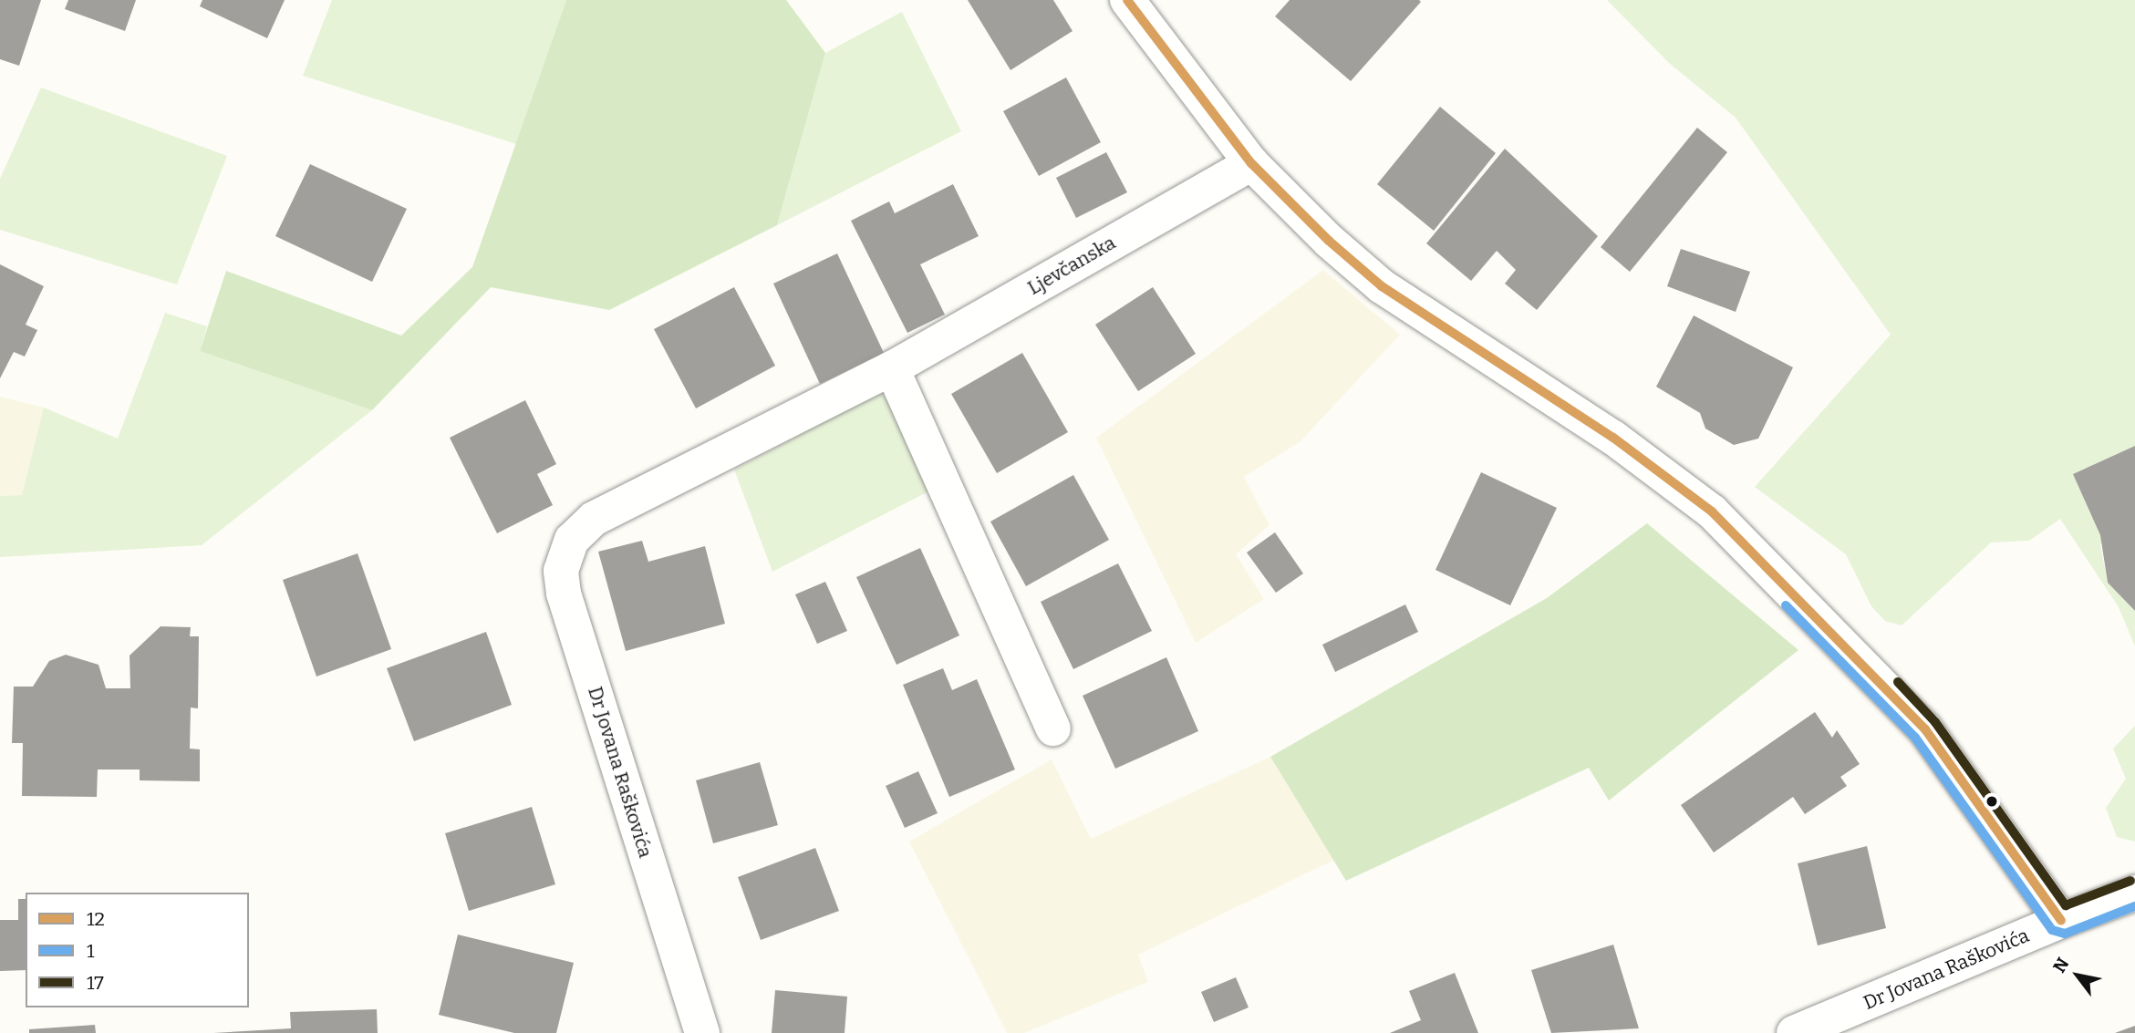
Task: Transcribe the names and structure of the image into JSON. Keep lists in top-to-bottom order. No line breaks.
{"streets":{"street":["Ljevčanska","Dr Jovana Raškovića"]},"crossings":[["Ljevčanska","Dr Jovana Raškovića"]],"lines":["transit line 12","transit line 1","transit line 17"],"legend":["12","1","17"],"north":"top left"}
